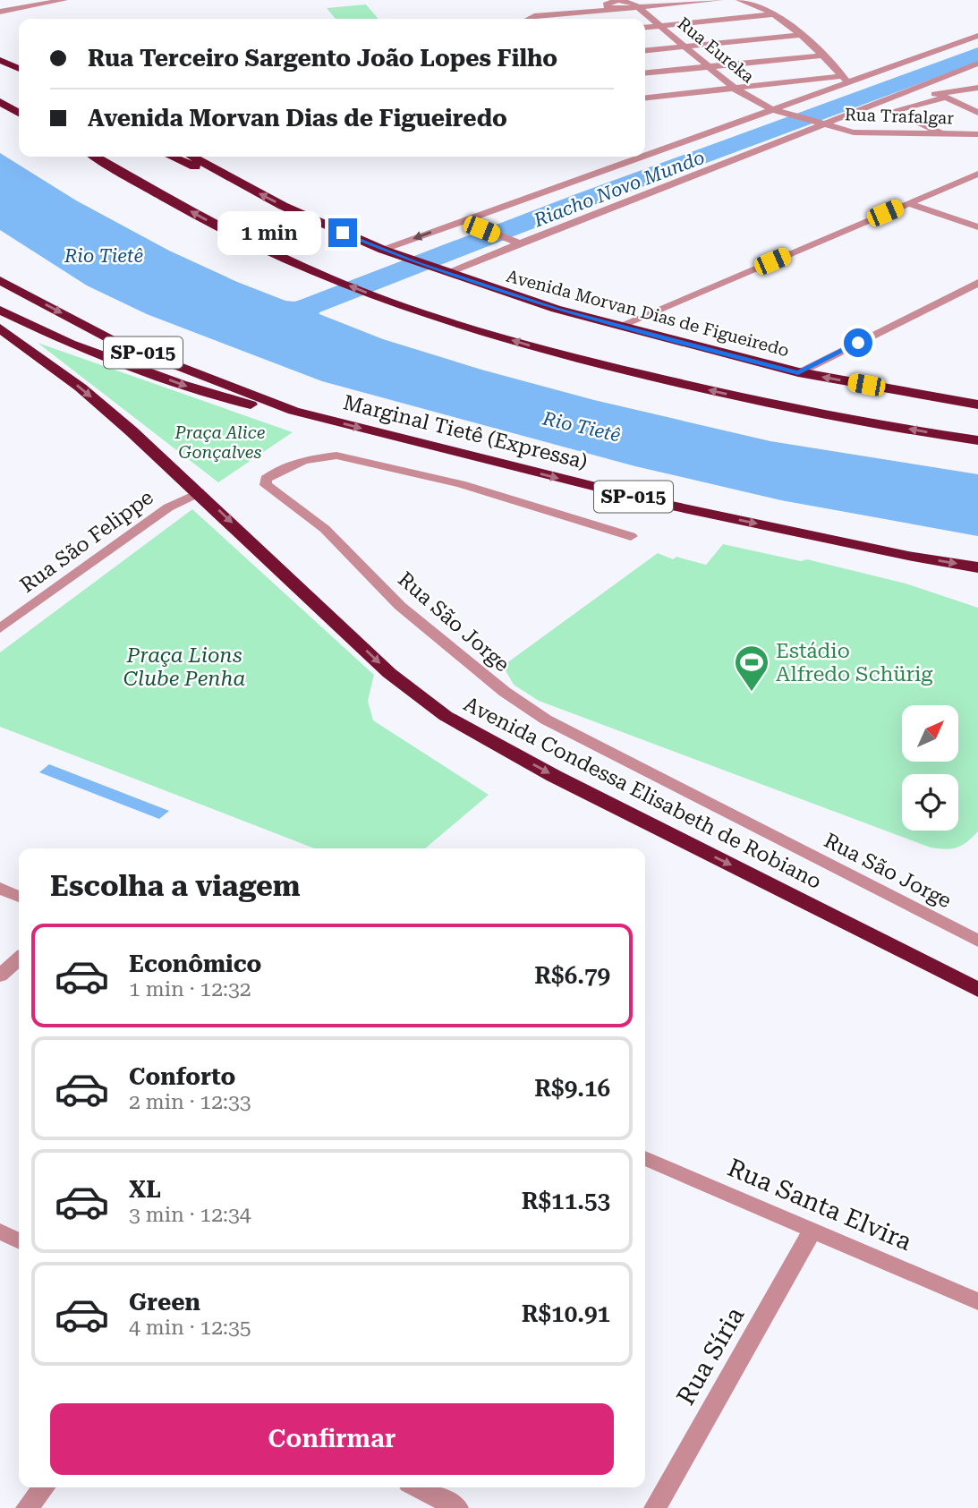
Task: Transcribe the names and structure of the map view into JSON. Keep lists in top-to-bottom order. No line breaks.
{"streets":{"highway":["Avenida Morvan Dias de Figueiredo","SP-015","Marginal Tietê (Expressa)","Avenida Condessa Elisabeth de Robiano"],"street":["Rua Eureka","Rua Trafalgar","Rua São Felippe","Rua São Jorge","Rua Santa Elvira","Rua Síria"]},"crossings":[["Rua Eureka","Rua Trafalgar"],["Rua São Felippe","Avenida Condessa Elisabeth de Robiano"],["Rua Santa Elvira","Rua Síria"]],"one_way":["Avenida Condessa Elisabeth de Robiano"],"water":["Riacho Novo Mundo","Rio Tietê"],"parks":["Praça Alice Gonçalves","Praça Lions Clube Penha"],"places":{"sports":["Estádio Alfredo Schürig"]},"north":"top right","page":{"banner":["Rua Terceiro Sargento João Lopes Filho","Avenida Morvan Dias de Figueiredo"],"bubble":"1 min","heading":"Escolha a viagem","list":[{"name":"Econômico","note":"1 min · 12:32","value":"R$6.79"},{"name":"Conforto","note":"2 min · 12:33","value":"R$9.16"},{"name":"XL","note":"3 min · 12:34","value":"R$11.53"},{"name":"Green","note":"4 min · 12:35","value":"R$10.91"}],"buttons":"Confirmar"}}
